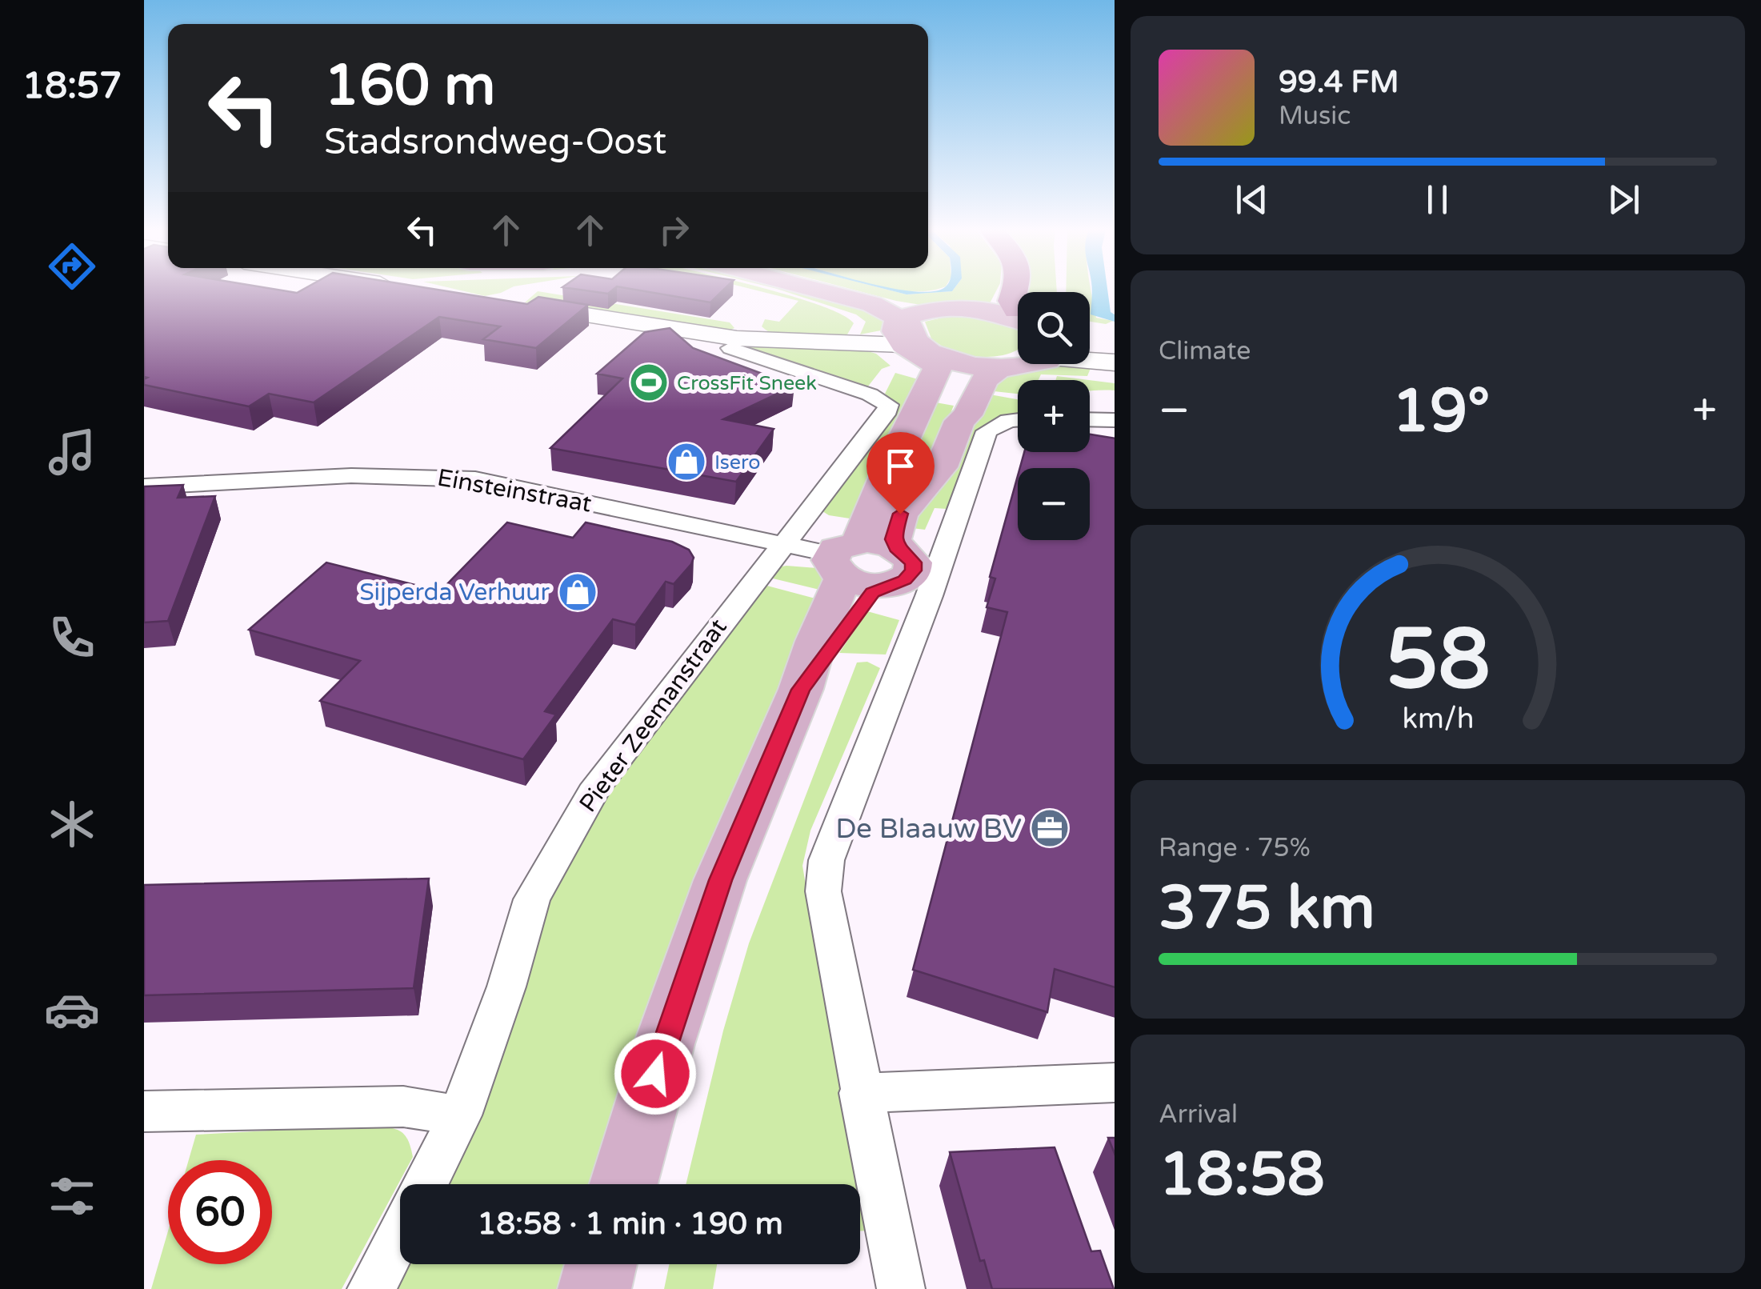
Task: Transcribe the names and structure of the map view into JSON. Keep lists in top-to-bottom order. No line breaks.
{"streets":{"street":["Einsteinstraat","Pieter Zeemanstraat"]},"crossings":[["Einsteinstraat","Pieter Zeemanstraat"]],"places":{"sports":["CrossFit Sneek"],"shop":["Isero","Sijperda Verhuur"],"office":["De Blaauw BV"]},"page":{"tabs":"18:57","turn":["160 m","Stadsrondweg-Oost"],"song":["99.4 FM","Music"],"tile":["Climate",["Range · 75%","375 km"],["Arrival","18:58"]],"map_buttons":["+","−"],"heat":["−","19°","+"],"limit":"60","trip":"18:58 · 1 min · 190 m","gauge":["58","km/h"]}}
